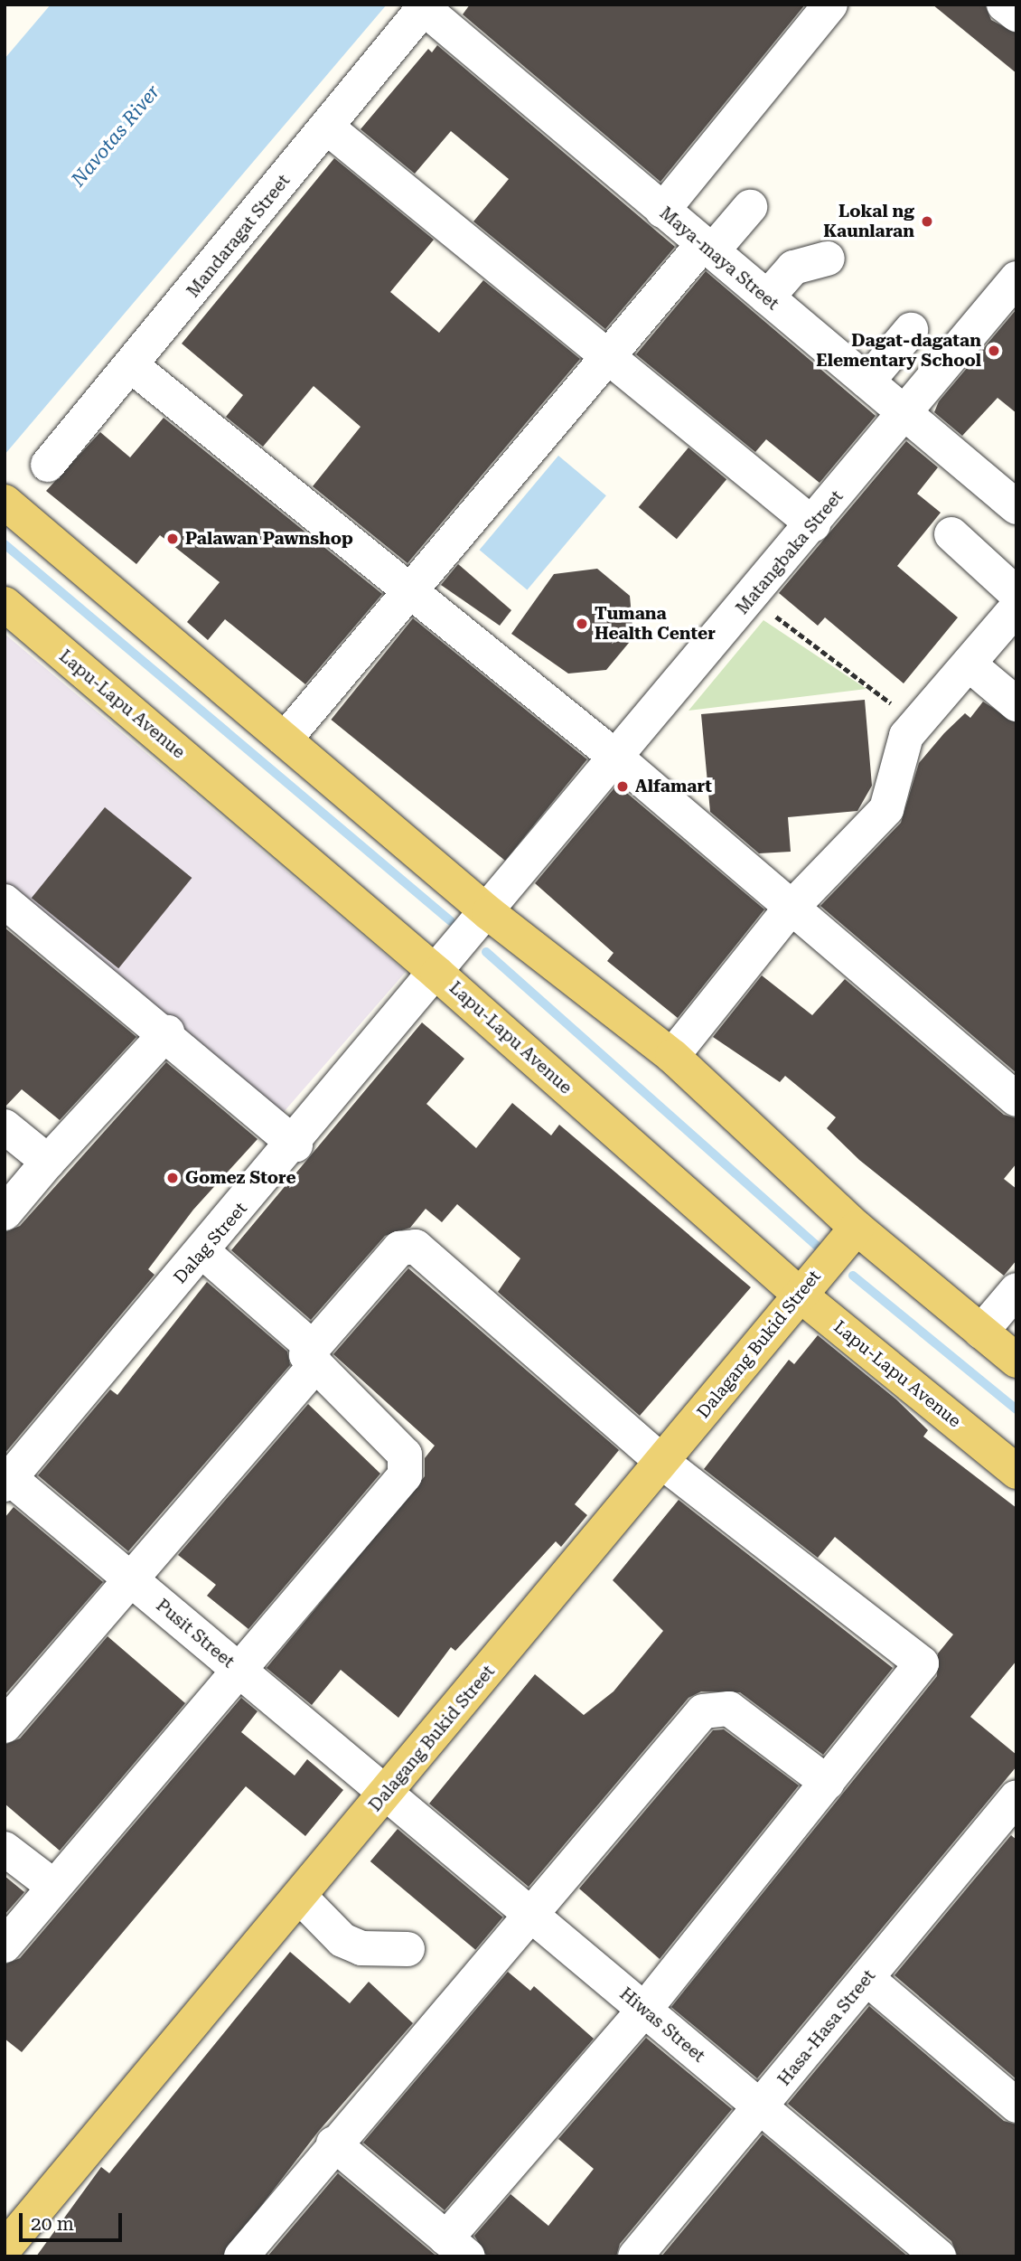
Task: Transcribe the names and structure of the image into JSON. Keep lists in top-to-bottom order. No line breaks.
{"streets":{"main road":["Lapu-Lapu Avenue","Dalagang Bukid Street"],"street":["Mandaragat Street","Maya-maya Street","Matangbaka Street","Dalag Street","Pusit Street","Hiwas Street","Hasa-Hasa Street"]},"crossings":[["Mandaragat Street","Maya-maya Street"],["Maya-maya Street","Matangbaka Street"],["Matangbaka Street","Dalag Street"],["Lapu-Lapu Avenue","Dalag Street"],["Lapu-Lapu Avenue","Dalagang Bukid Street"],["Dalag Street","Pusit Street"],["Dalagang Bukid Street","Pusit Street"],["Dalagang Bukid Street","Hiwas Street"],["Pusit Street","Hiwas Street"],["Hiwas Street","Hasa-Hasa Street"]],"water":["Navotas River"],"places":["Lokal ng Kaunlaran","Dagat-dagatan Elementary School","Palawan Pawnshop","Tumana Health Center","Alfamart","Gomez Store"],"scale_bar":"20 m"}
